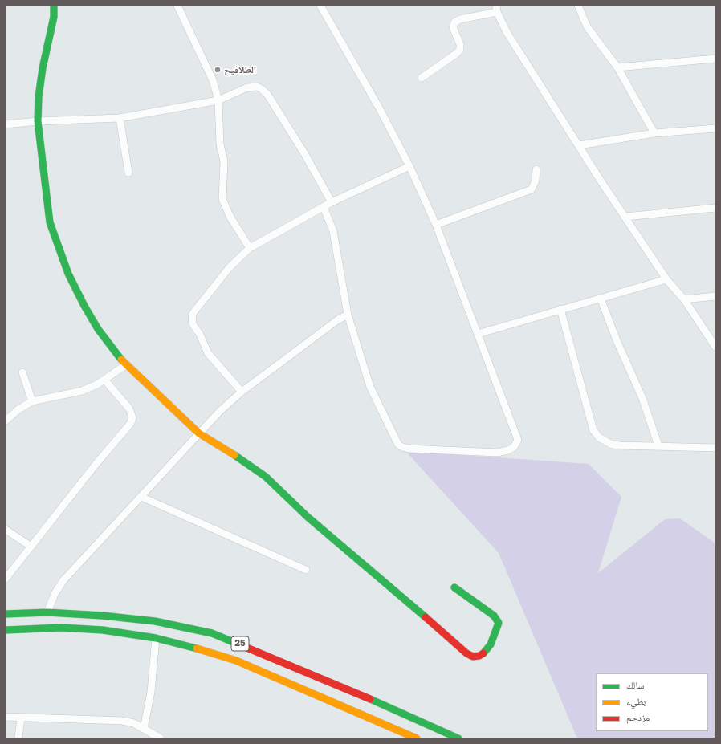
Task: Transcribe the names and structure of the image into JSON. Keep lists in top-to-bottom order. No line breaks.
{"streets":{"main road":["25"]},"places":["الطلافيح"],"legend":["سالك","بطيء","مزدحم"]}
